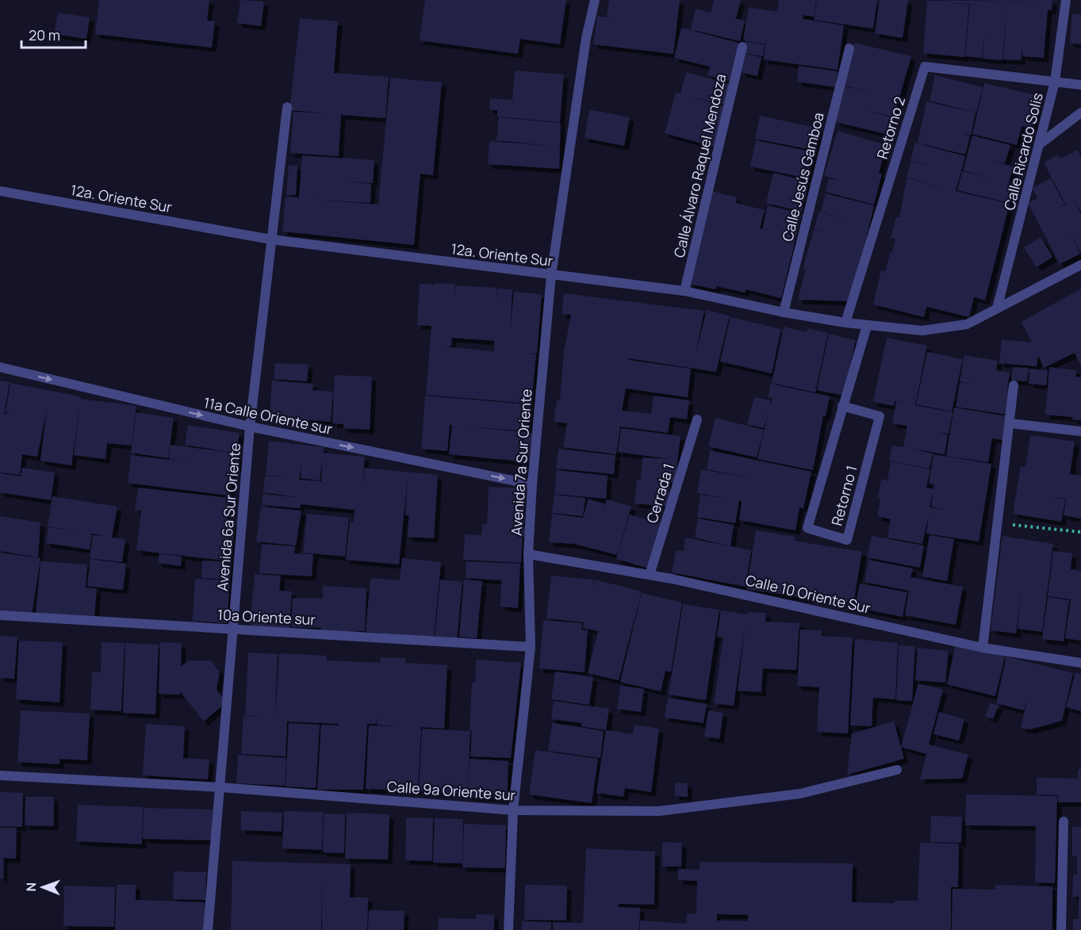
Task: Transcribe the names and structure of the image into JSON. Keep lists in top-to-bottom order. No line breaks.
{"streets":{"street":["Retorno 2","Calle Ricardo Solis","Calle Álvaro Raquel Mendoza","Calle Jesús Gamboa","12a. Oriente Sur","11a Calle Oriente sur","Avenida 7a Sur Oriente","Cerrada 1","Retorno 1","Avenida 6a Sur Oriente","Calle 10 Oriente Sur","10a Oriente sur","Calle 9a Oriente sur"]},"crossings":[["Retorno 2","Calle Ricardo Solis"],["Retorno 2","12a. Oriente Sur"],["Calle Ricardo Solis","12a. Oriente Sur"],["Calle Álvaro Raquel Mendoza","12a. Oriente Sur"],["Calle Jesús Gamboa","12a. Oriente Sur"],["12a. Oriente Sur","Avenida 7a Sur Oriente"],["12a. Oriente Sur","Retorno 1"],["12a. Oriente Sur","Avenida 6a Sur Oriente"],["11a Calle Oriente sur","Avenida 7a Sur Oriente"],["11a Calle Oriente sur","Avenida 6a Sur Oriente"],["Avenida 7a Sur Oriente","Calle 10 Oriente Sur"],["Avenida 7a Sur Oriente","10a Oriente sur"],["Avenida 7a Sur Oriente","Calle 9a Oriente sur"],["Cerrada 1","Calle 10 Oriente Sur"],["Avenida 6a Sur Oriente","10a Oriente sur"],["Avenida 6a Sur Oriente","Calle 9a Oriente sur"]],"one_way":["11a Calle Oriente sur"],"scale_bar":"20 m","north":"left"}
